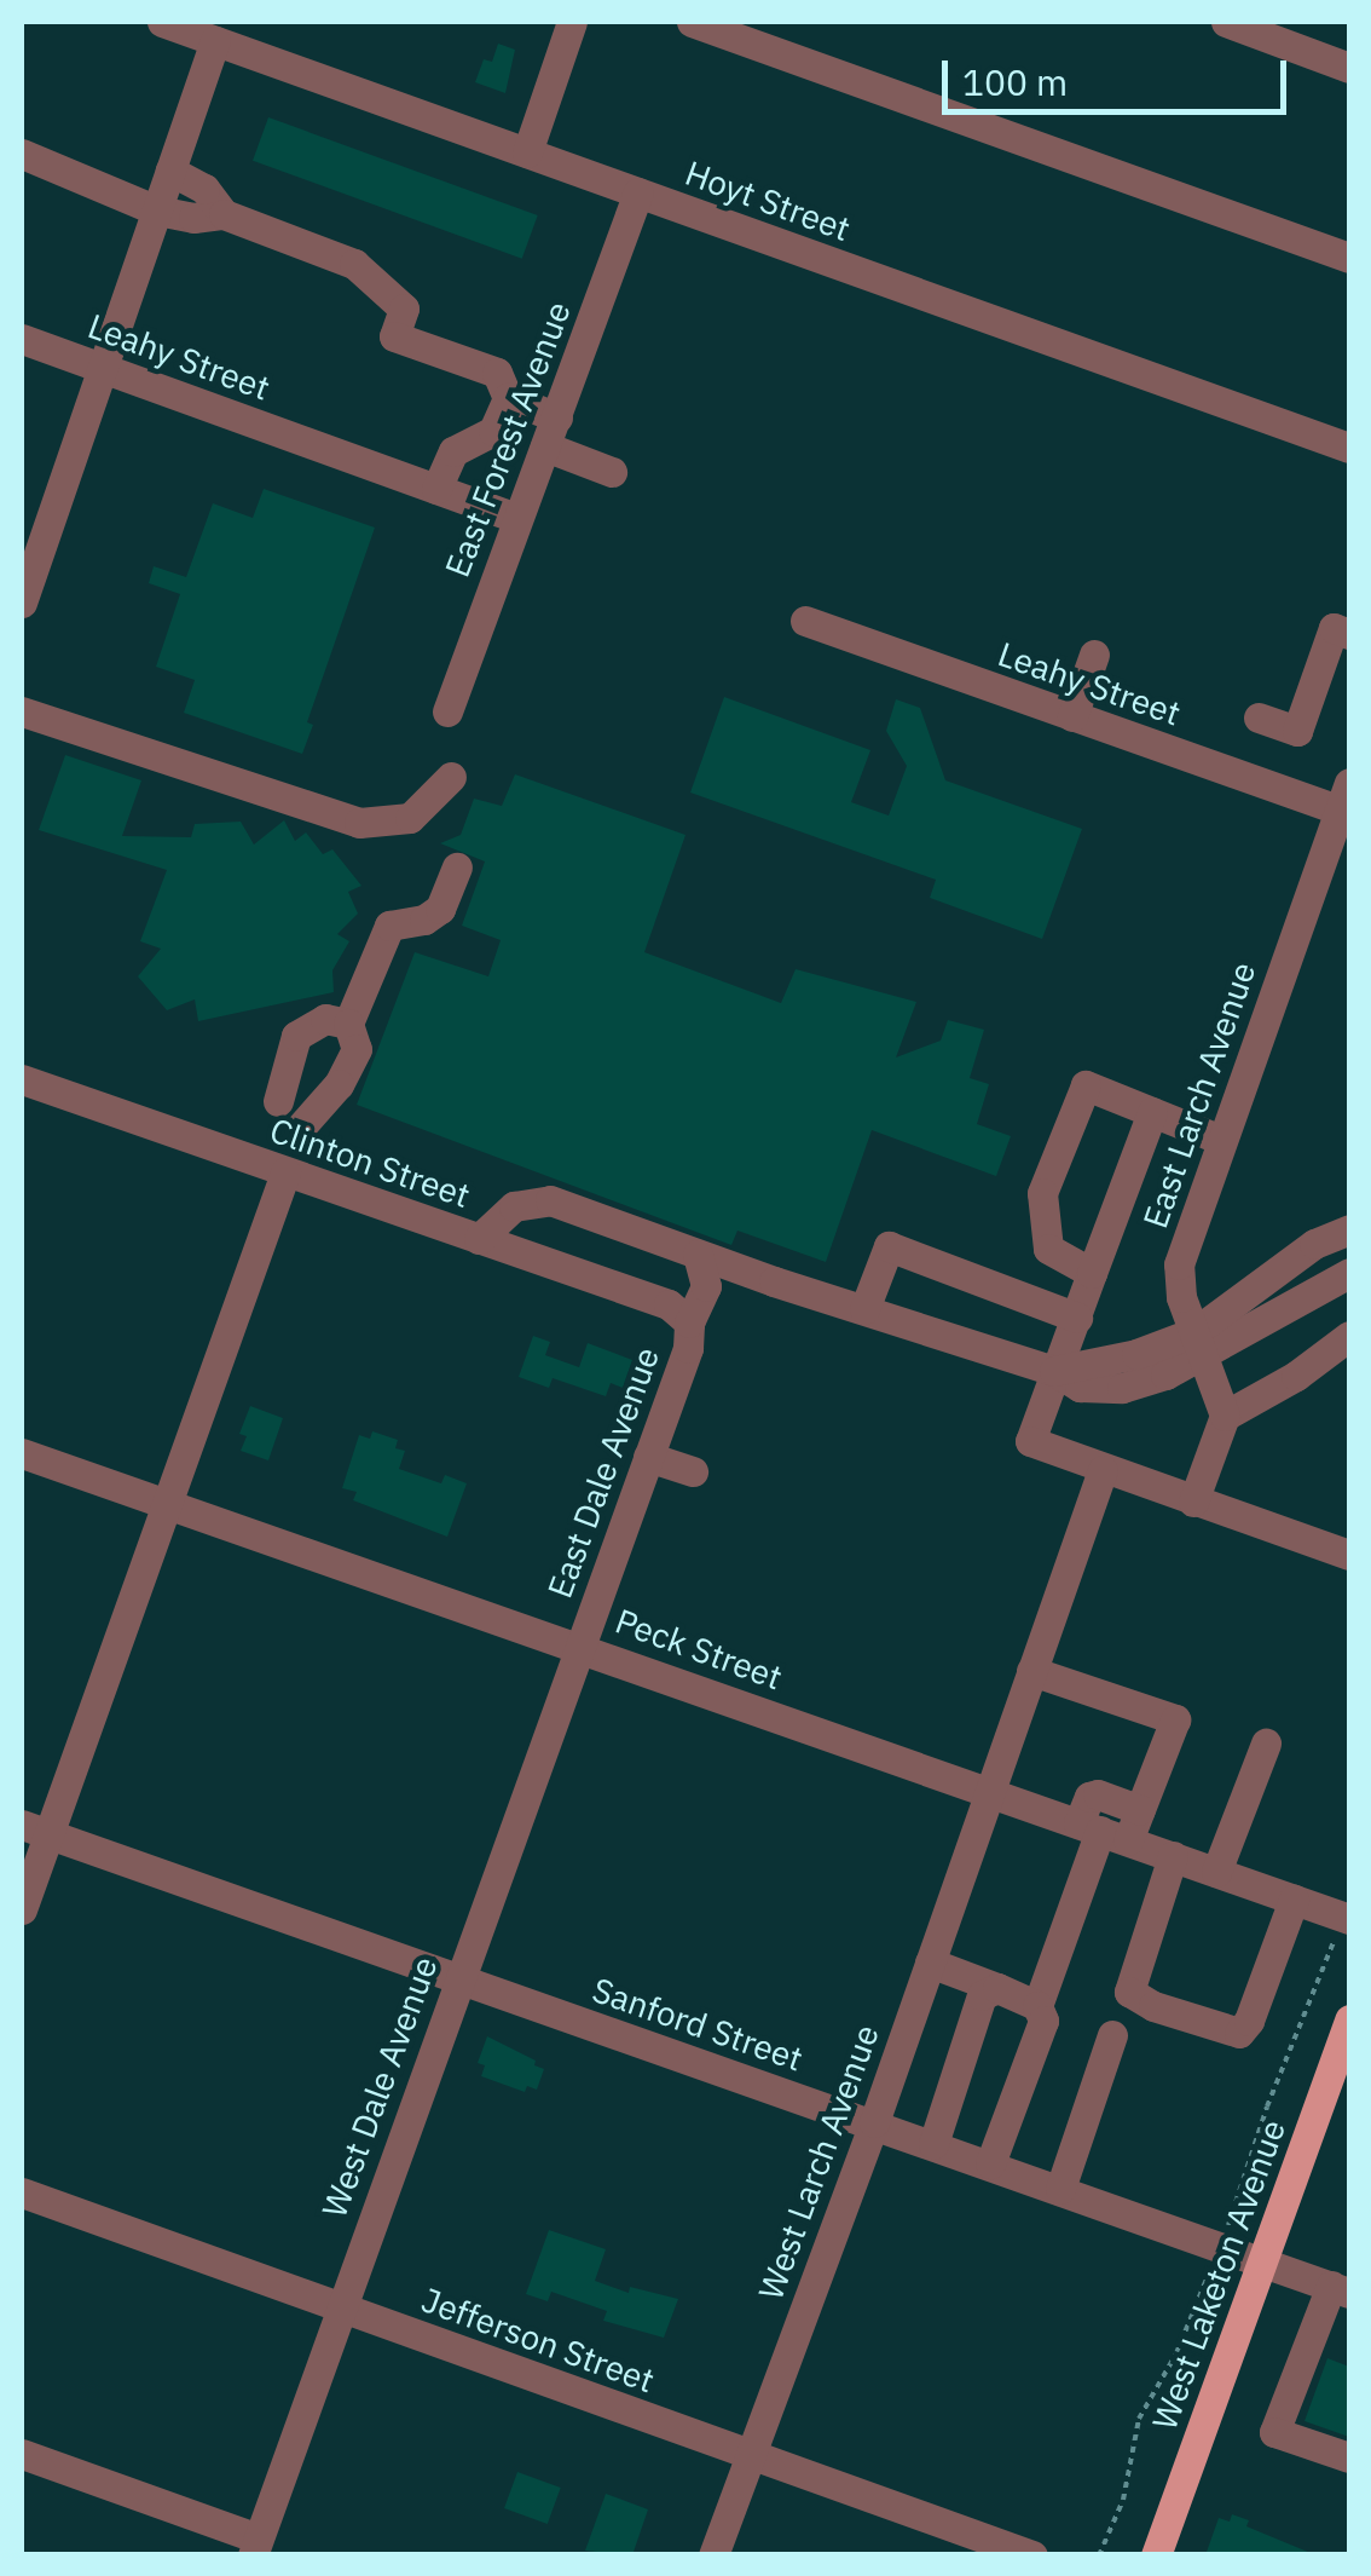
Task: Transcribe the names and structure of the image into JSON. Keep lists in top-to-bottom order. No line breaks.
{"streets":{"main road":["West Laketon Avenue"],"street":["Hoyt Street","Leahy Street","East Forest Avenue","East Larch Avenue","Clinton Street","East Dale Avenue","Peck Street","Sanford Street","West Dale Avenue","West Larch Avenue","Jefferson Street"]},"crossings":[["Hoyt Street","East Forest Avenue"],["Leahy Street","East Forest Avenue"],["Leahy Street","East Larch Avenue"],["Clinton Street","East Dale Avenue"],["East Dale Avenue","Peck Street"],["East Dale Avenue","West Dale Avenue"],["Peck Street","West Dale Avenue"],["Peck Street","West Larch Avenue"],["Sanford Street","West Dale Avenue"],["Sanford Street","West Larch Avenue"],["Sanford Street","West Laketon Avenue"],["West Dale Avenue","Jefferson Street"],["West Larch Avenue","Jefferson Street"]],"scale_bar":"100 m"}
